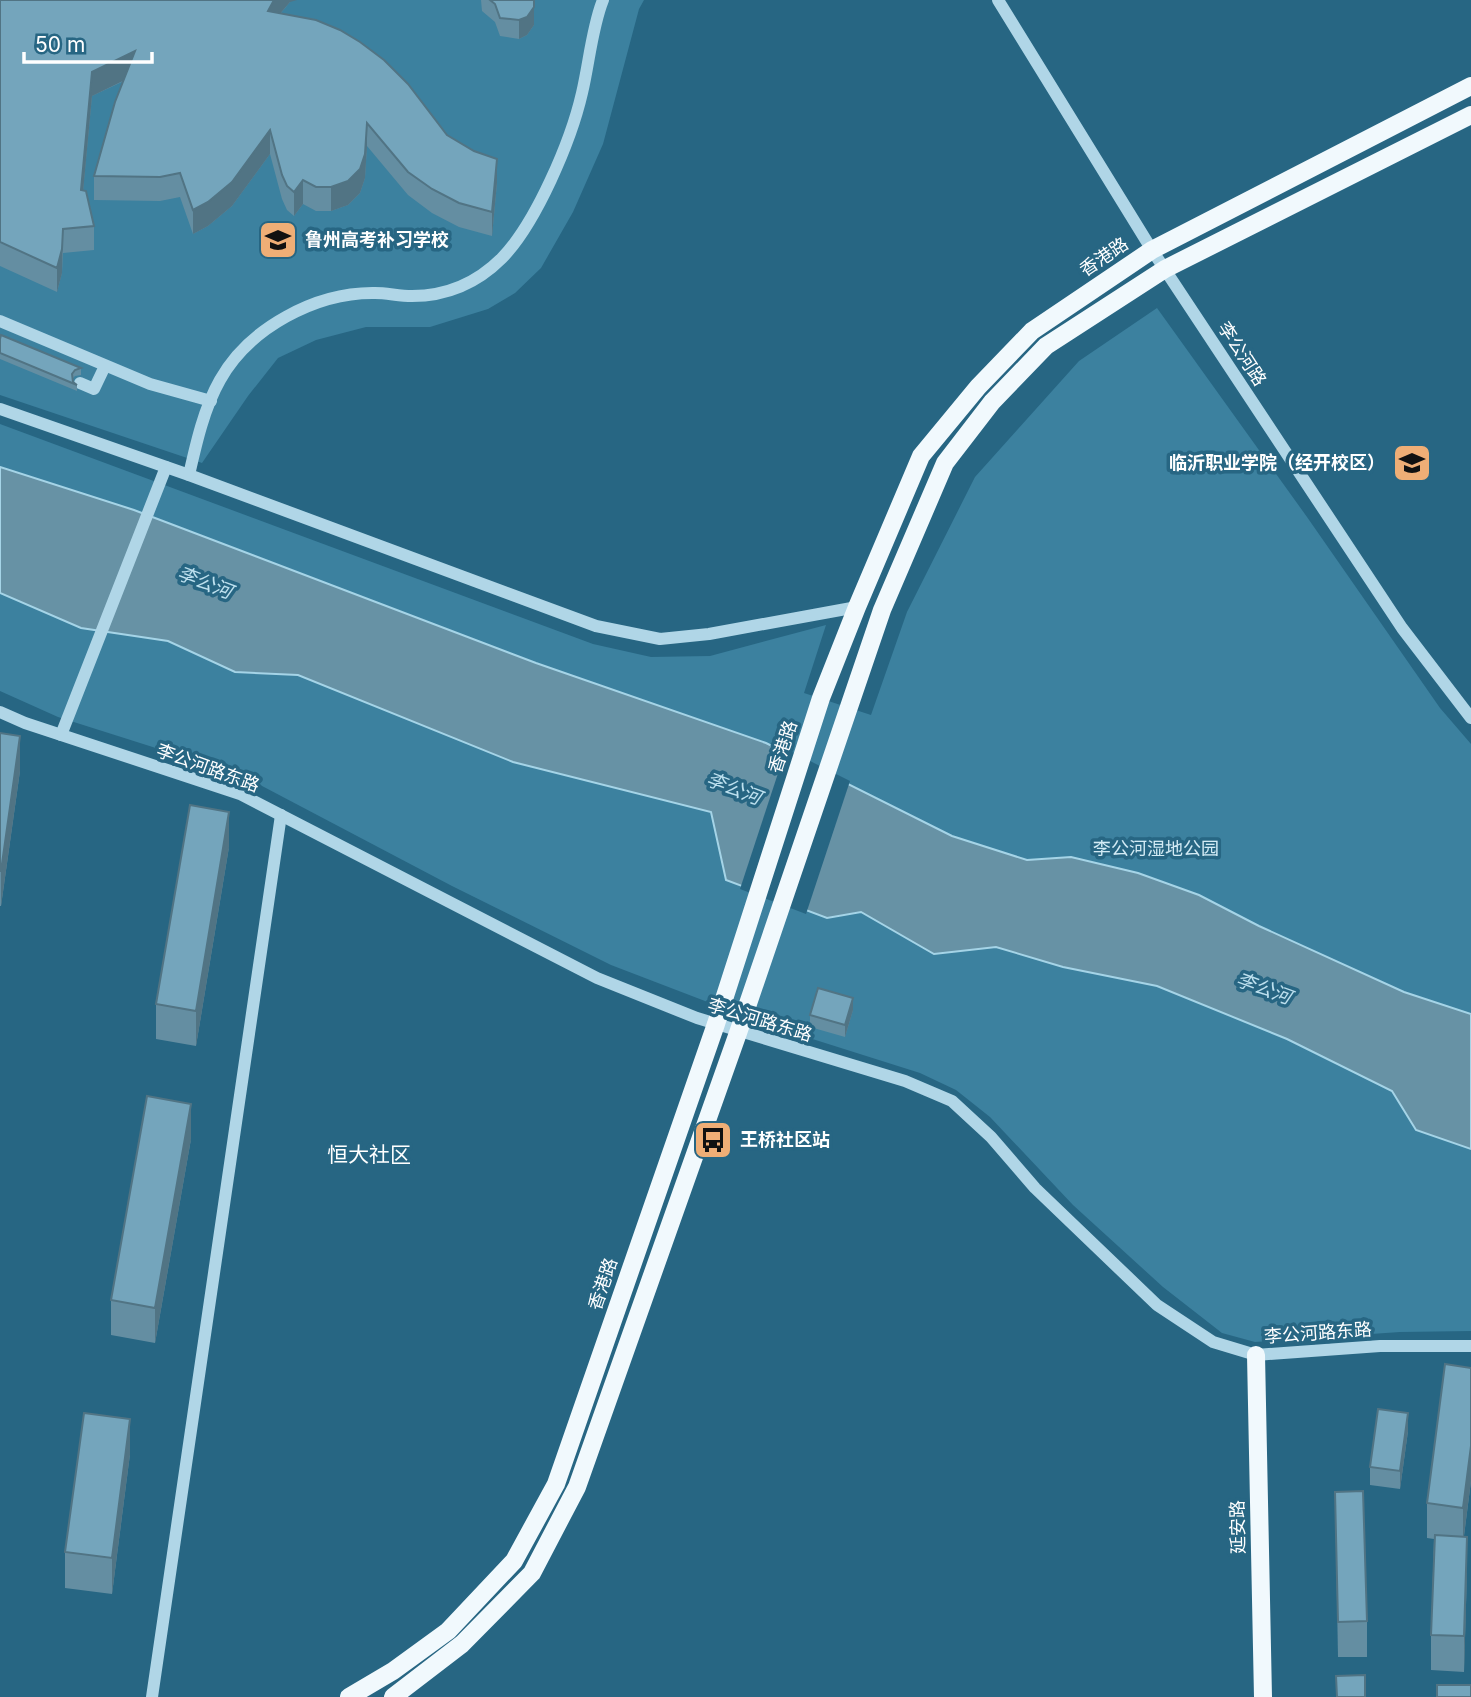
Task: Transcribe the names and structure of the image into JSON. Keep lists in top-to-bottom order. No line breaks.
{"streets":{"main road":["香港路","延安路"],"street":["李公河路","李公河路东路"]},"crossings":[["香港路","李公河路"],["香港路","李公河路东路"],["李公河路东路","延安路"]],"districts":["恒大社区"],"water":["李公河"],"parks":["李公河湿地公园"],"places":{"school or university":["鲁州高考补习学校","临沂职业学院（经开校区）"],"bus stop":["王桥社区站"]},"scale_bar":"50 m"}
